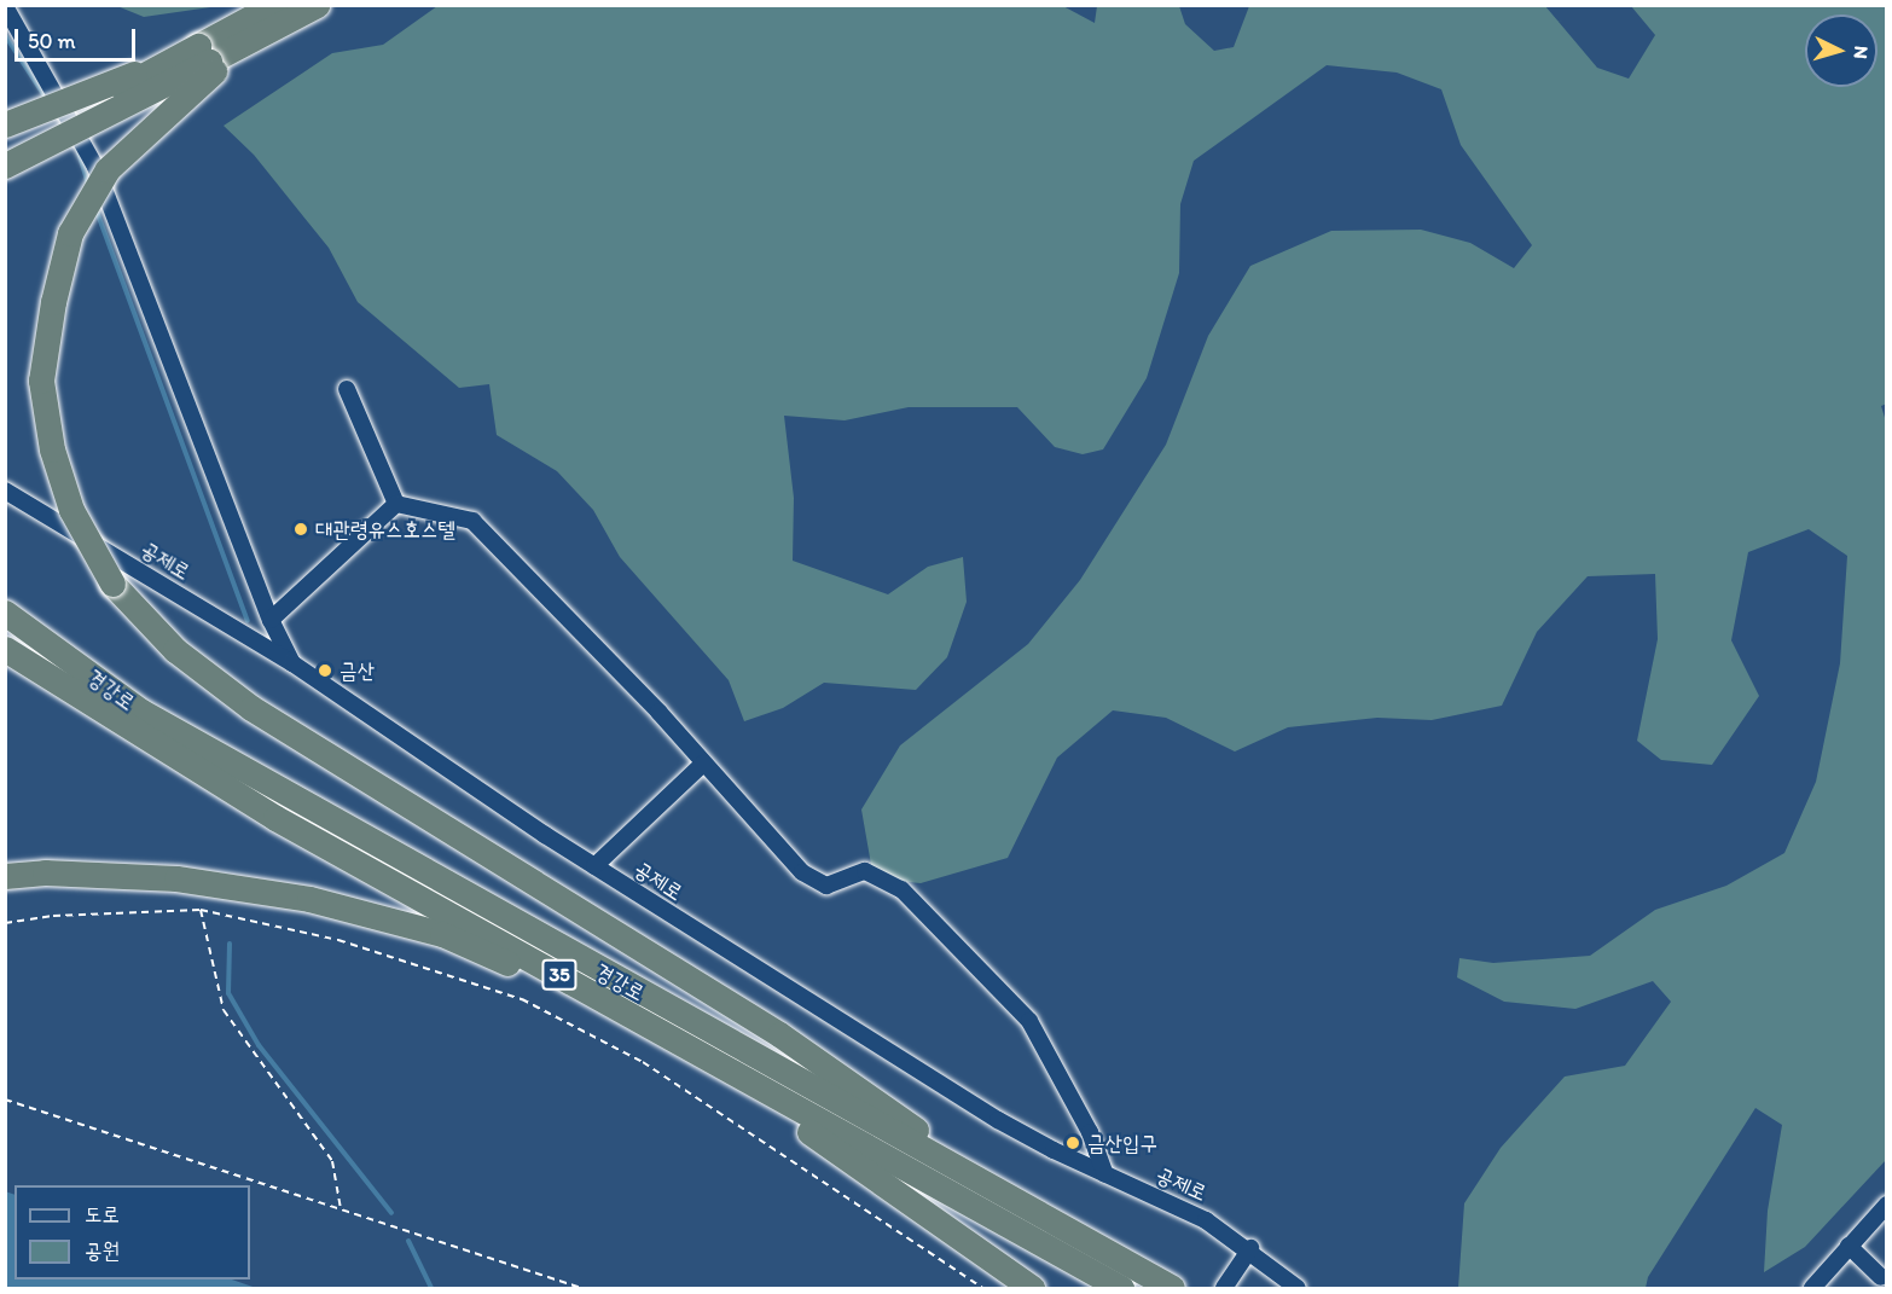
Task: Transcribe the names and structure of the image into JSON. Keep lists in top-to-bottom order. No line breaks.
{"streets":{"highway":["경강로","35"],"street":["공제로"]},"places":["대관령유스호스텔","금산","금산입구"],"legend":["도로","공원"],"scale_bar":"50 m","north":"right"}
